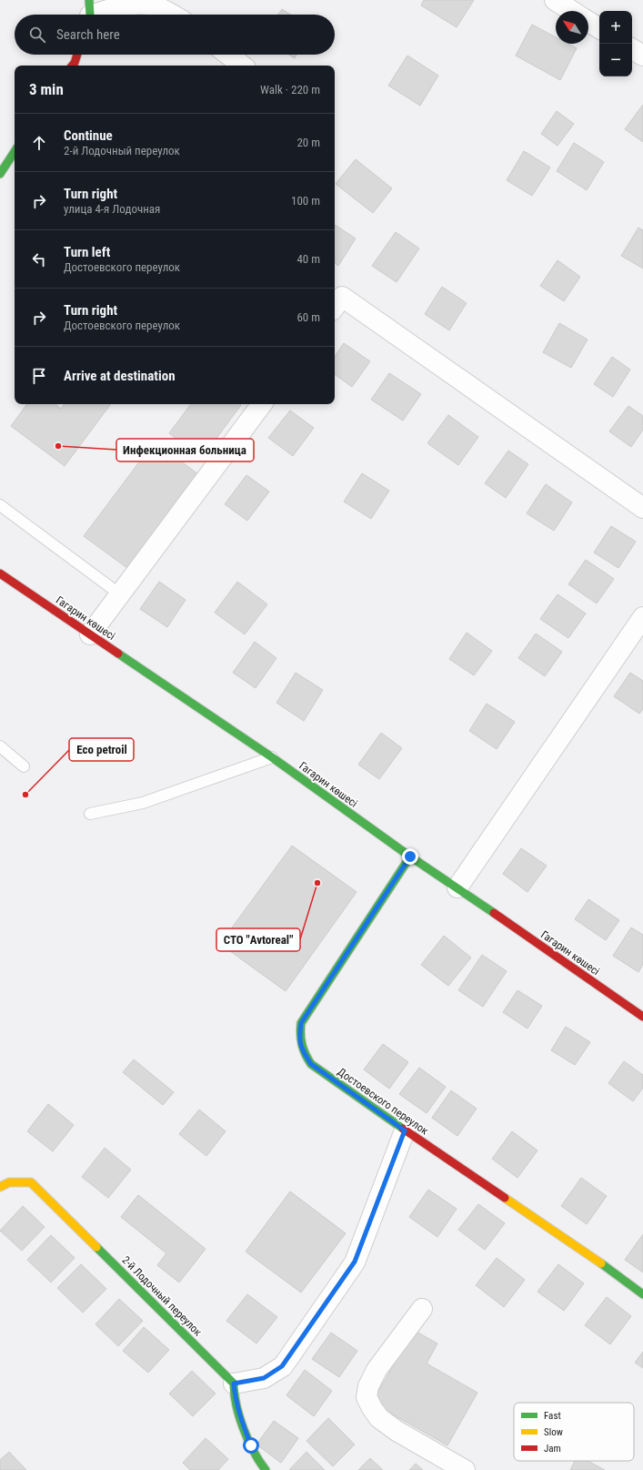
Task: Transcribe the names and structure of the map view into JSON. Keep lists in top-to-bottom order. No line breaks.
{"streets":{"main road":["Гагарин көшесі","Достоевского переулок","2-й Лодочный переулок"]},"crossings":[["Гагарин көшесі","Достоевского переулок"]],"places":["Инфекционная больница","Eco petroil","СТО \"Avtoreal\""],"legend":["Fast","Slow","Jam"],"north":"top left","page":{"map_buttons":["+","−"],"search":"Search here","heading":["3 min","Walk · 220 m"],"list":[["Continue","2-й Лодочный переулок","20 m"],["Turn right","улица 4-я Лодочная","100 m"],["Turn left","Достоевского переулок","40 m"],["Turn right","Достоевского переулок","60 m"],"Arrive at destination"]}}
